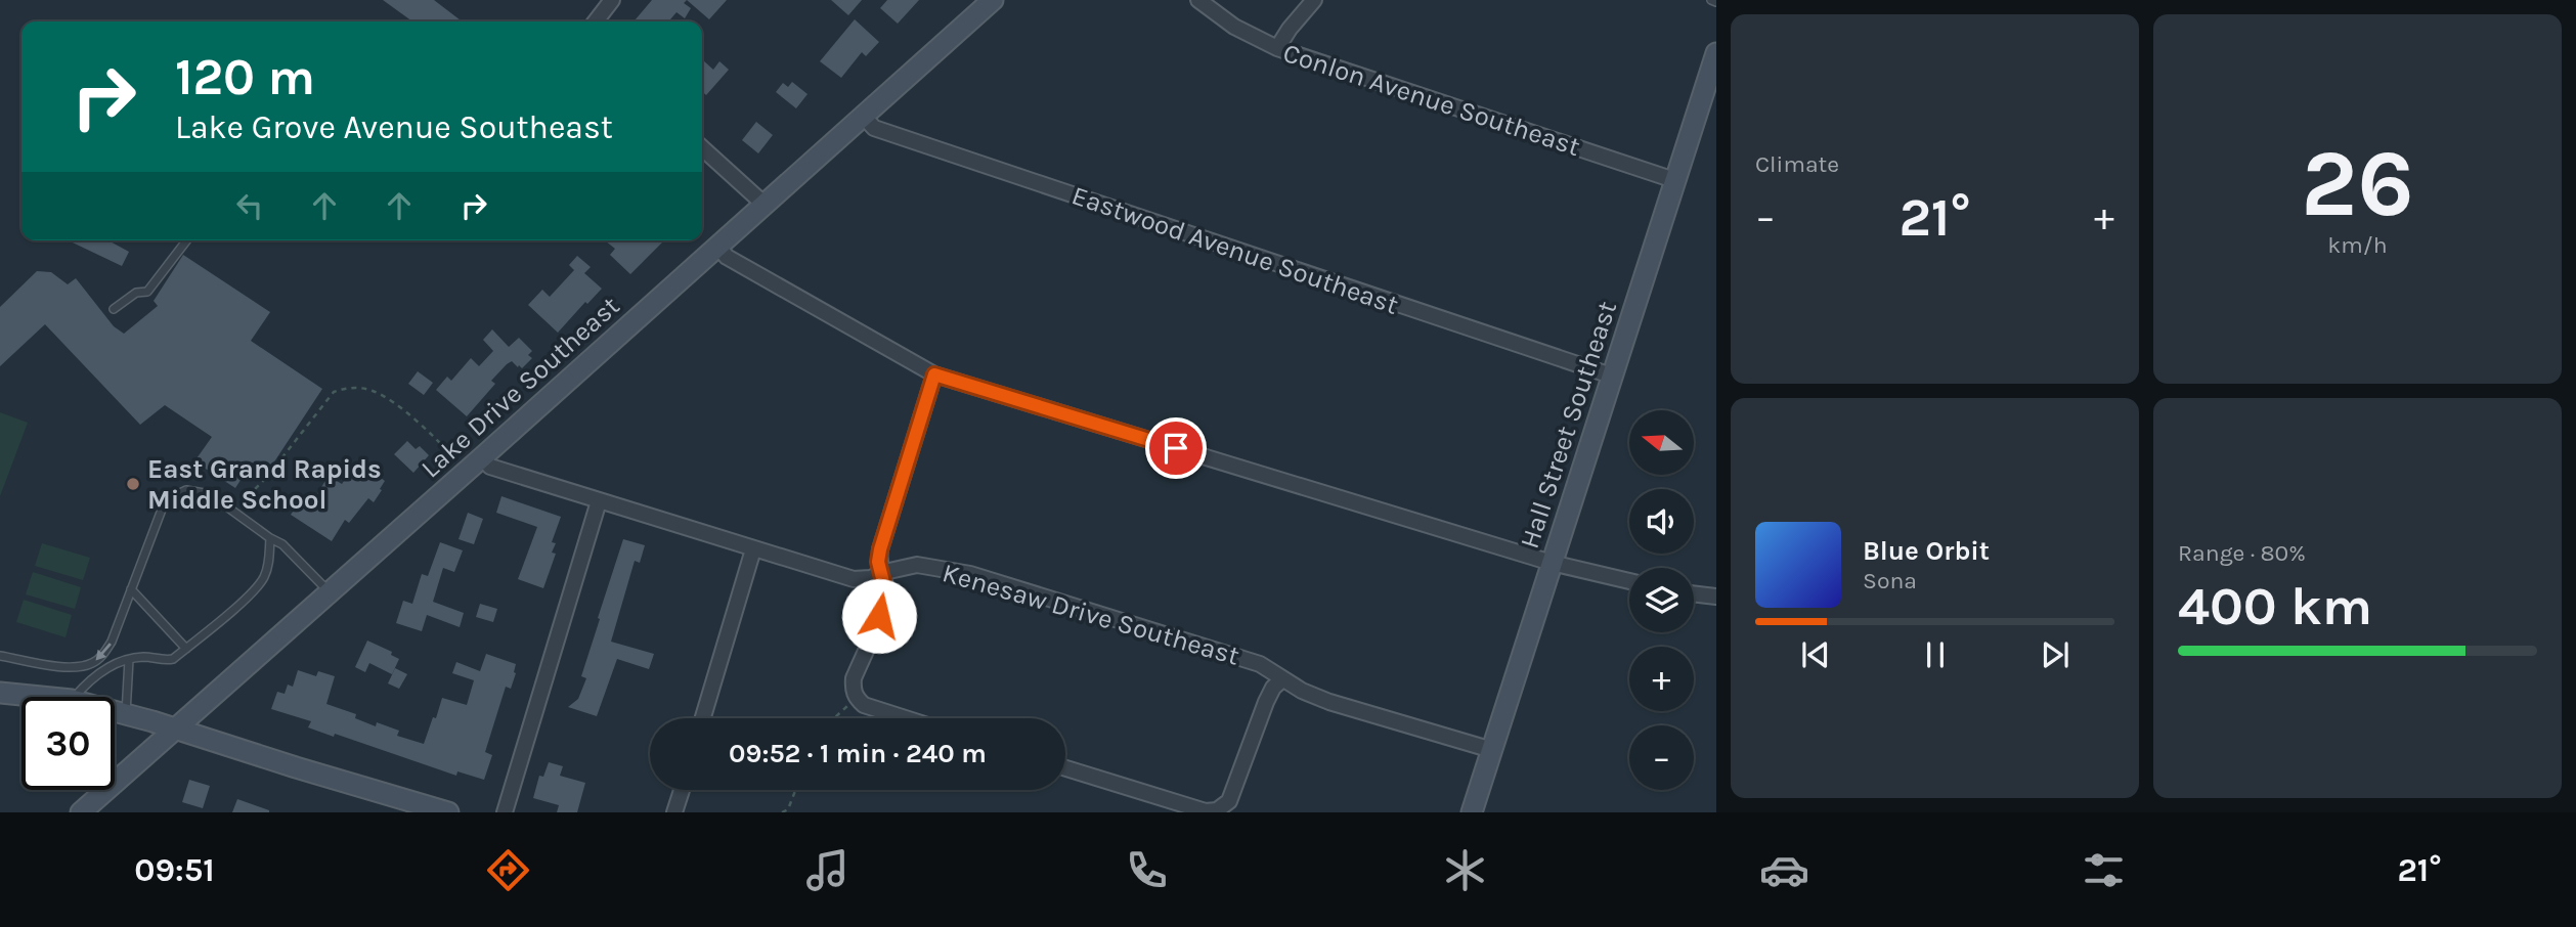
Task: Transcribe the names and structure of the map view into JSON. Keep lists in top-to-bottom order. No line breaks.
{"streets":{"main road":["Lake Drive Southeast","Hall Street Southeast"],"street":["Conlon Avenue Southeast","Eastwood Avenue Southeast","Kenesaw Drive Southeast"]},"crossings":[["Conlon Avenue Southeast","Hall Street Southeast"],["Eastwood Avenue Southeast","Lake Drive Southeast"],["Eastwood Avenue Southeast","Hall Street Southeast"],["Lake Drive Southeast","Kenesaw Drive Southeast"],["Hall Street Southeast","Kenesaw Drive Southeast"]],"places":["East Grand Rapids Middle School"],"north":"left","page":{"tile":["Climate",["26","km/h"],["Range · 80%","400 km"]],"turn":["120 m","Lake Grove Avenue Southeast"],"heat":["−","21°","+"],"map_buttons":["+","−"],"song":["Blue Orbit","Sona"],"limit":"30","trip":"09:52 · 1 min · 240 m","tabs":["09:51","21°"]}}
